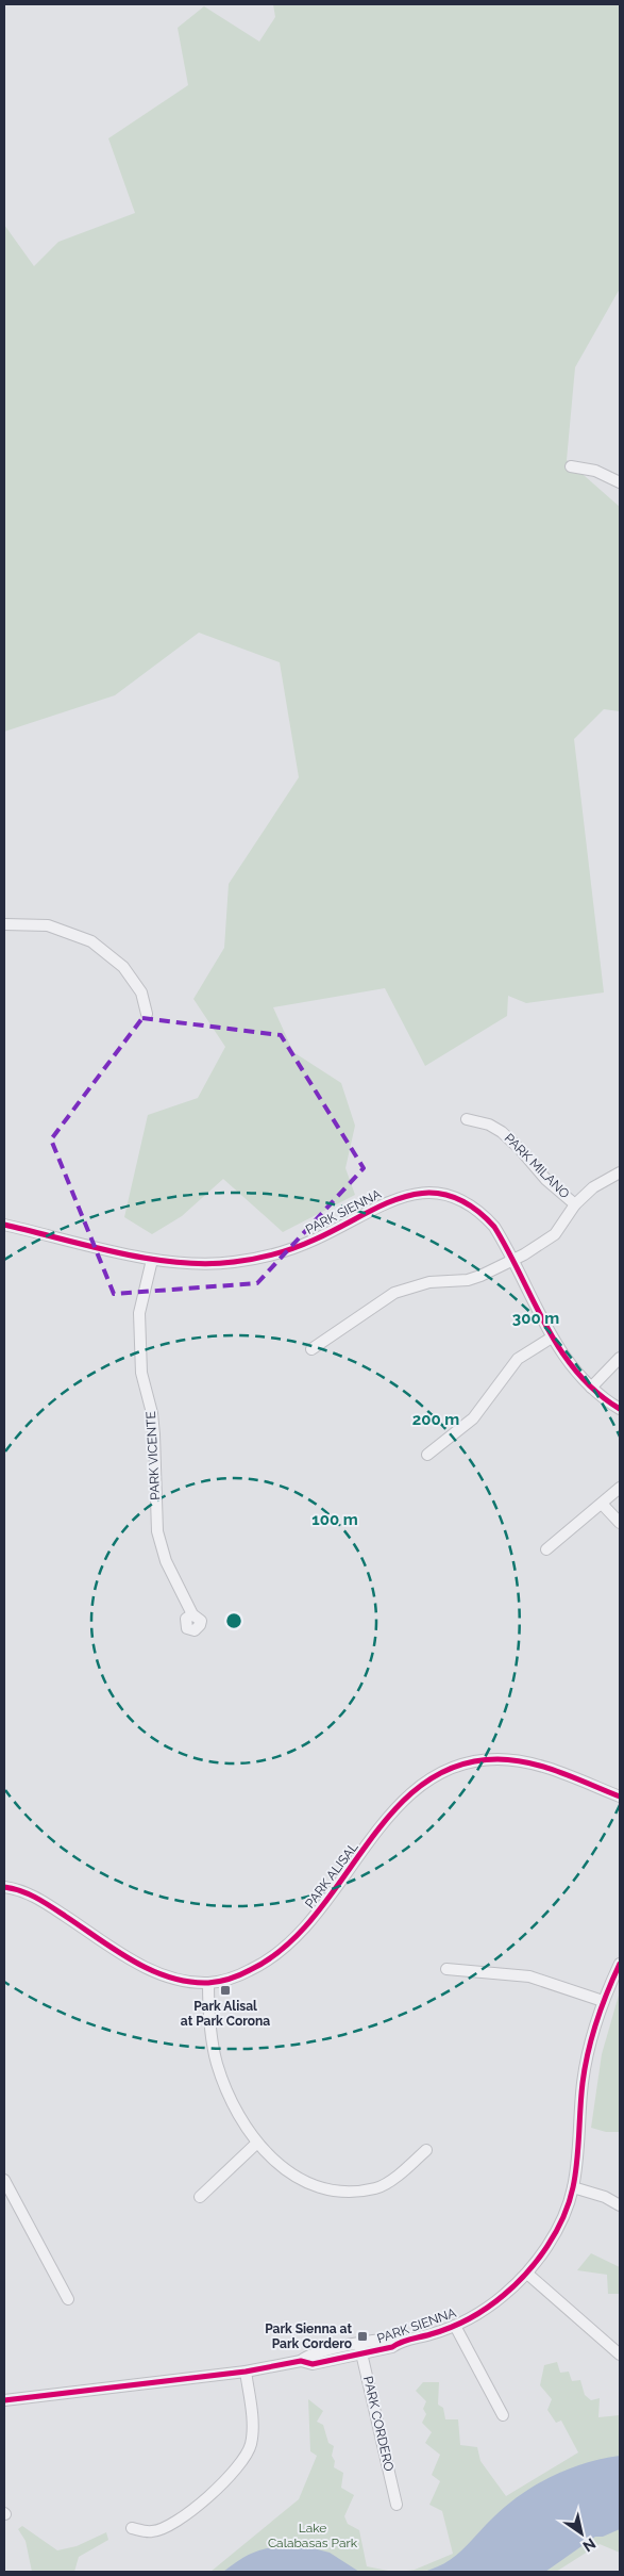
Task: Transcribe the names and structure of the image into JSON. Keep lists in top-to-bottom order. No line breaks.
{"streets":{"street":["PARK MILANO","PARK SIENNA","PARK VICENTE","PARK ALISAL","PARK CORDERO"]},"crossings":[["PARK SIENNA","PARK VICENTE"],["PARK SIENNA","PARK CORDERO"]],"parks":["Lake Calabasas Park"],"places":{"transit":["Park Alisal at Park Corona","Park Sienna at Park Cordero"]},"north":"bottom right","rings":["300 m","200 m","100 m"]}
